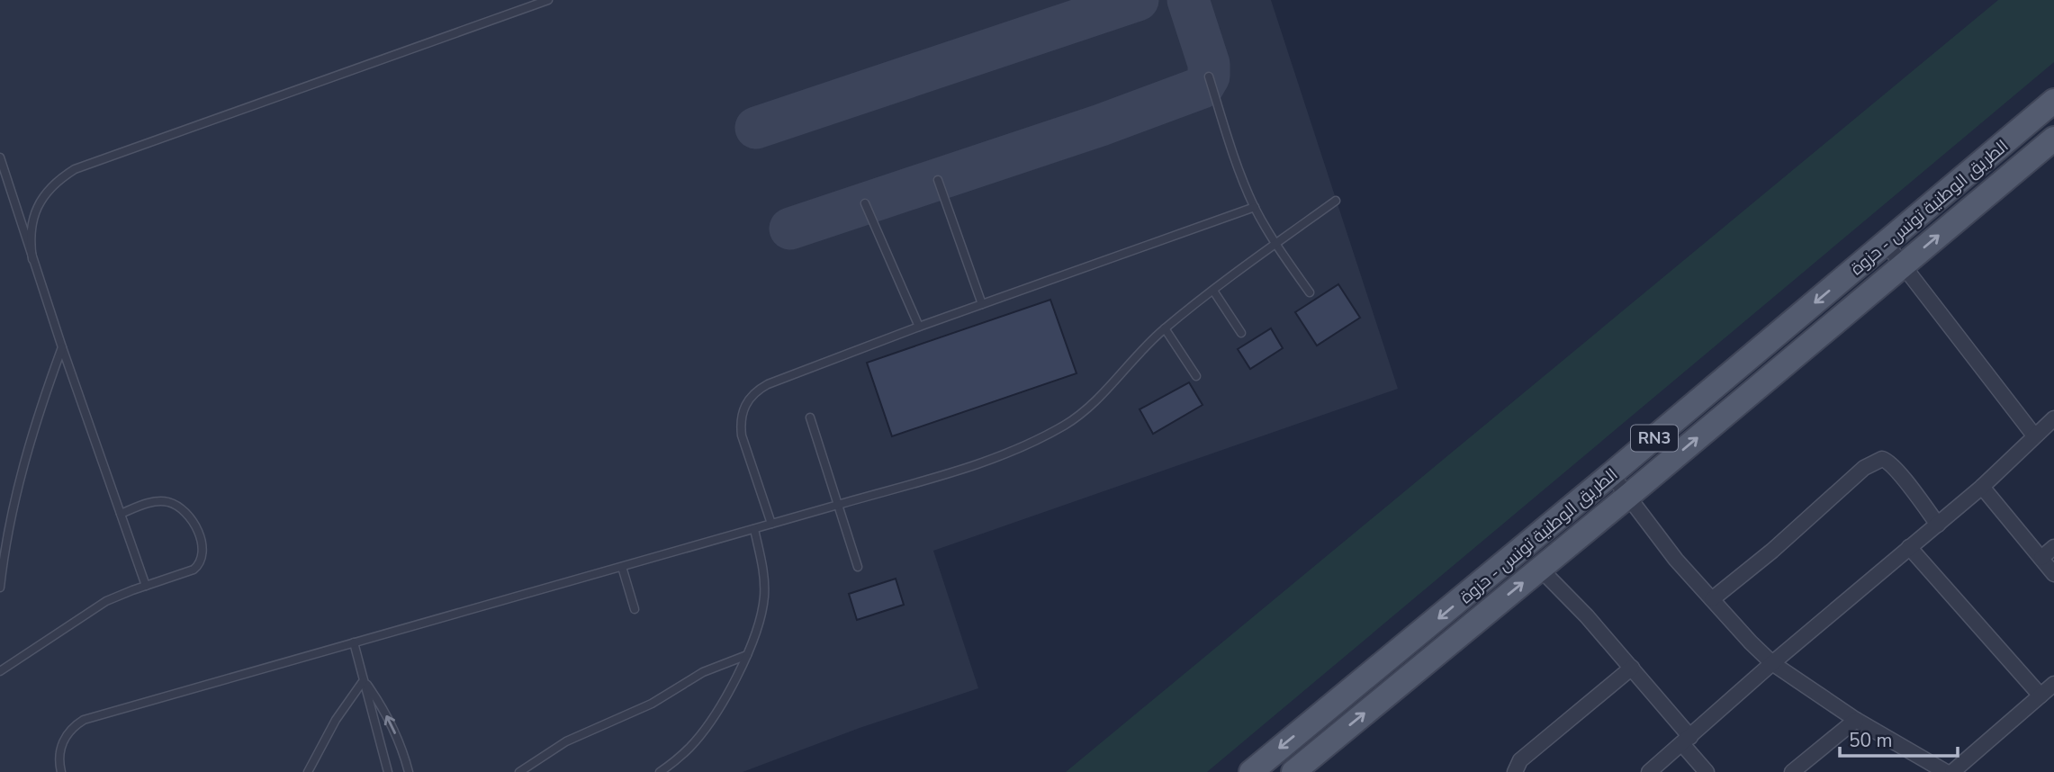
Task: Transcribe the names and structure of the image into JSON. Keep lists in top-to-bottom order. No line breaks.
{"streets":{"main road":["الطريق الوطنية تونس - حزوة","RN3"]},"scale_bar":"50 m"}
